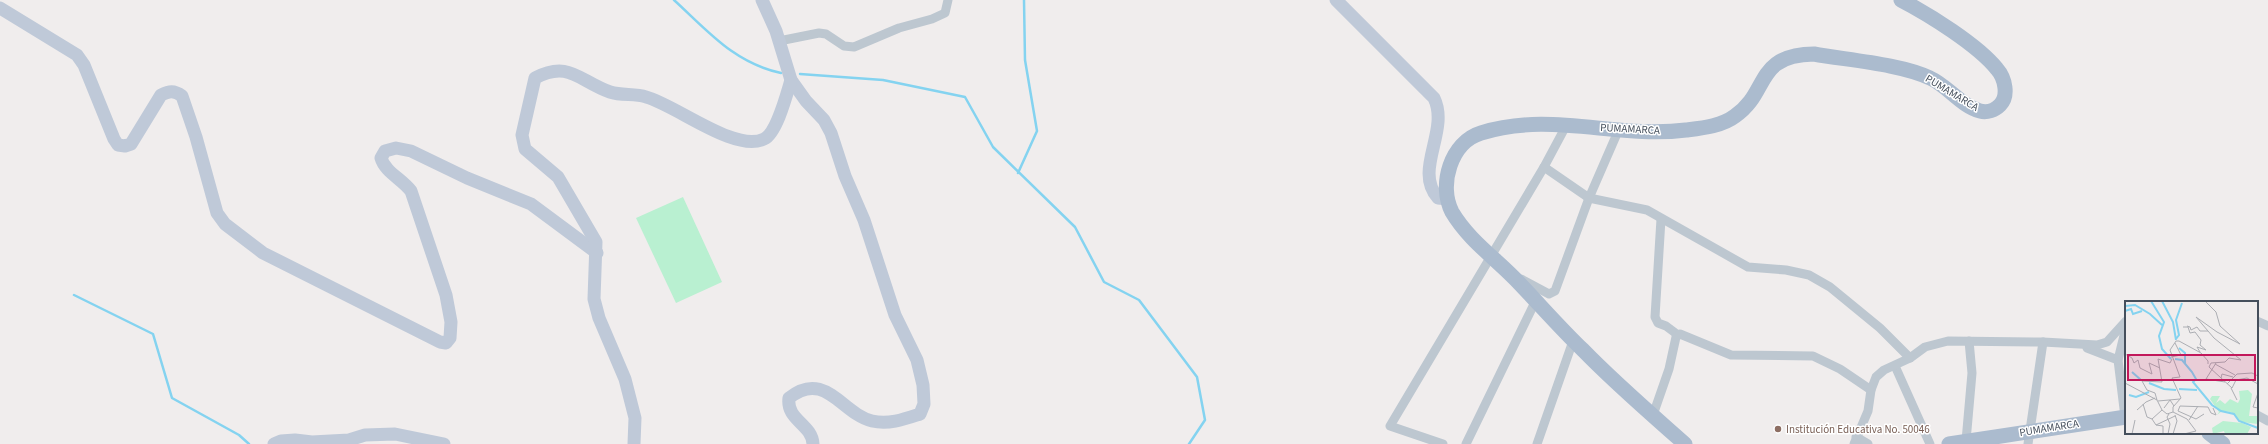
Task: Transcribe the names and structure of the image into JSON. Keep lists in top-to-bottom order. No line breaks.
{"streets":{"main road":["PUMAMARCA"]},"places":["Institución Educativa No. 50046"]}
